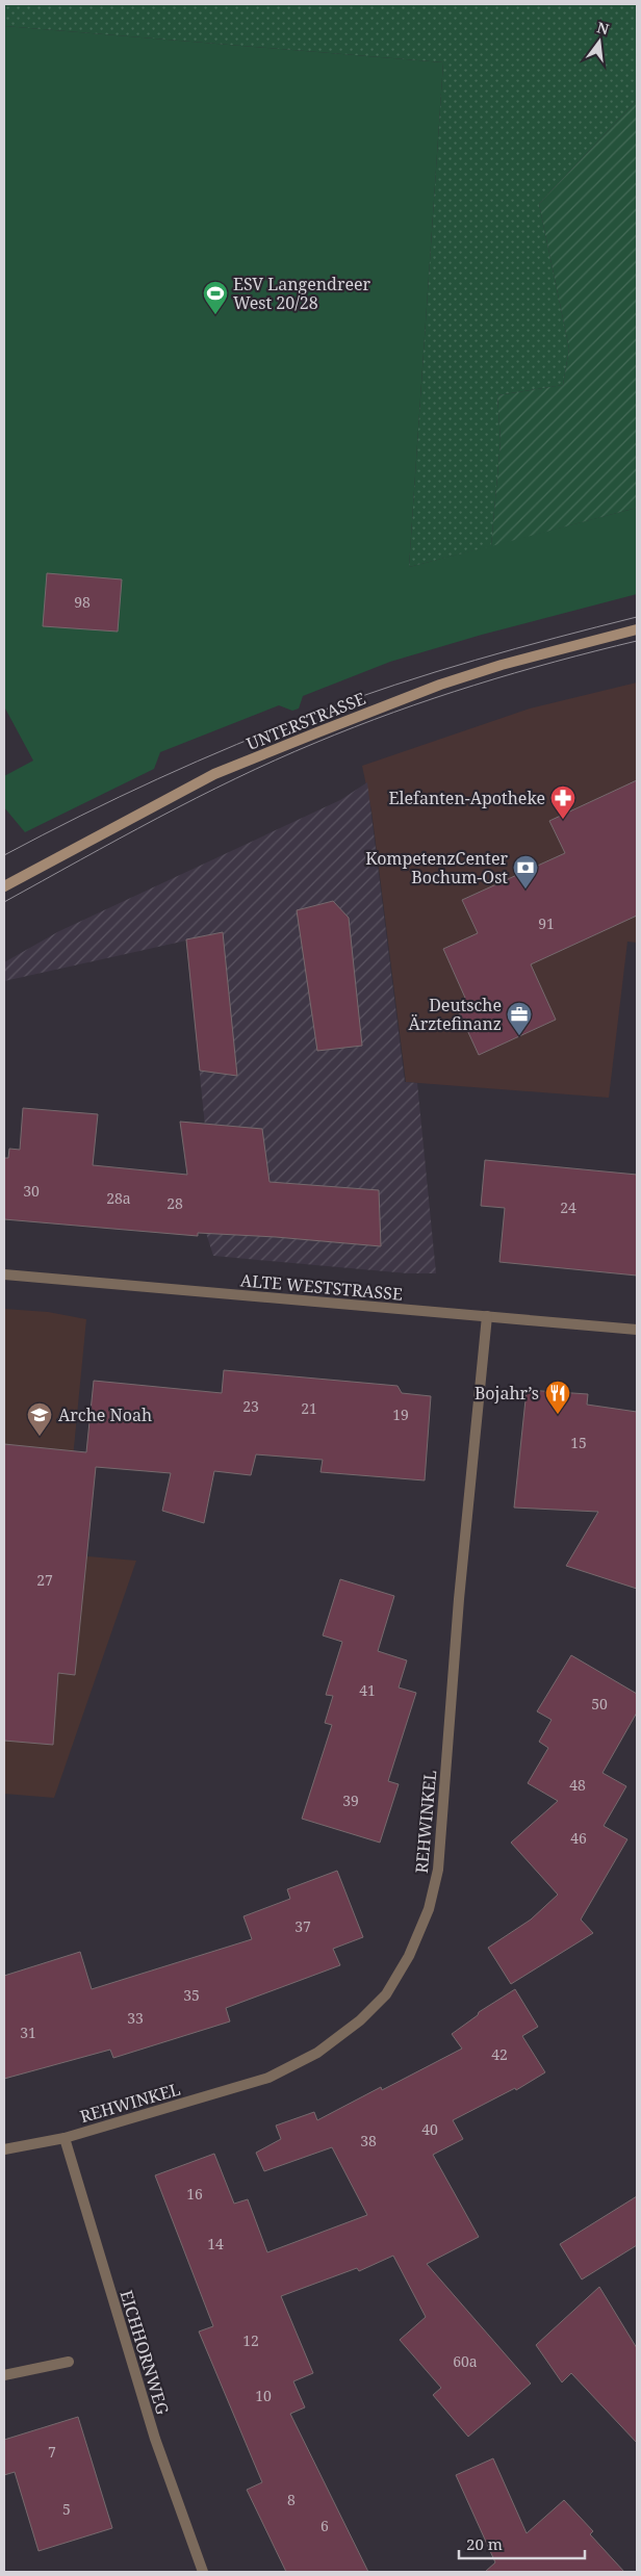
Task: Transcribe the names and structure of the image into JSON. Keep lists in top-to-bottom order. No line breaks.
{"streets":{"main road":["UNTERSTRASSE"],"street":["ALTE WESTSTRASSE","REHWINKEL","EICHHORNWEG"]},"crossings":[["ALTE WESTSTRASSE","REHWINKEL"],["REHWINKEL","EICHHORNWEG"]],"places":{"sports":["ESV Langendreer West 20/28"],"pharmacy":["Elefanten-Apotheke"],"bank":["KompetenzCenter Bochum-Ost"],"office":["Deutsche Ärztefinanz"],"restaurant":["Bojahr’s"],"school or university":["Arche Noah"]},"house_numbers":["98","91","30","28a","28","24","23","21","19","15","27","41","50","48","39","46","37","35","33","31","42","40","38","16","14","12","60a","10","7","8","5","6"],"scale_bar":"20 m","north":"top"}
